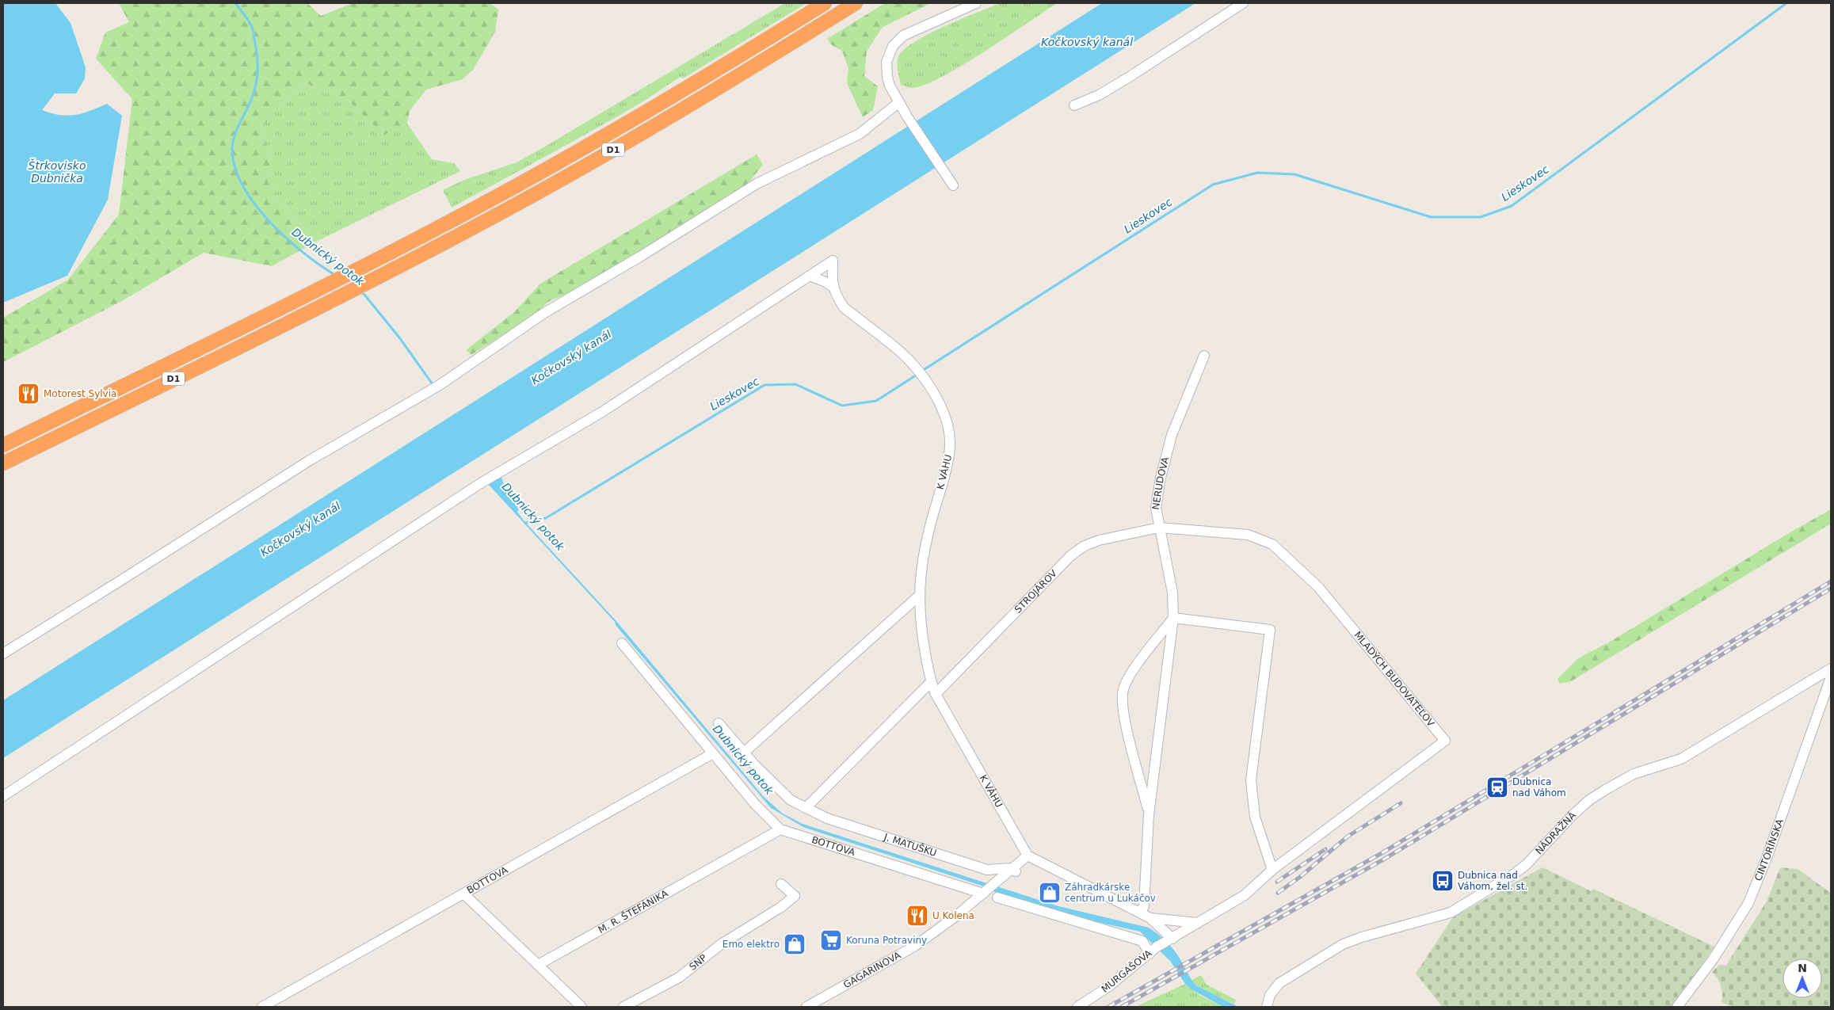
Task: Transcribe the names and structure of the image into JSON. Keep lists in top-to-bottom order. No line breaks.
{"streets":{"highway":["D1"],"street":["K VÁHU","NERUDOVA","STROJÁROV","MLADÝCH BUDOVATEĽOV","NÁDRAŽNÁ","J. MATUŠKU","BOTTOVA","CINTORÍNSKA","M. R. ŠTEFÁNIKA","SNP","GAGARINOVA","MURGAŠOVA"]},"crossings":[["K VÁHU","STROJÁROV"],["K VÁHU","GAGARINOVA"],["NERUDOVA","STROJÁROV"],["NERUDOVA","MLADÝCH BUDOVATEĽOV"],["STROJÁROV","MLADÝCH BUDOVATEĽOV"],["MLADÝCH BUDOVATEĽOV","MURGAŠOVA"],["J. MATUŠKU","GAGARINOVA"],["BOTTOVA","M. R. ŠTEFÁNIKA"],["BOTTOVA","GAGARINOVA"]],"water":["Kočkovský kanál","Štrkovisko Dubnička","Lieskovec","Dubnický potok"],"places":{"restaurant":["Motorest Sylvia","U Kolena"],"station":["Dubnica nad Váhom"],"bus stop":["Dubnica nad Váhom, žel. st."],"shop":["Záhradkárske centrum u Lukáčov","Emo elektro"],"supermarket":["Koruna Potraviny"]},"north":"top"}
